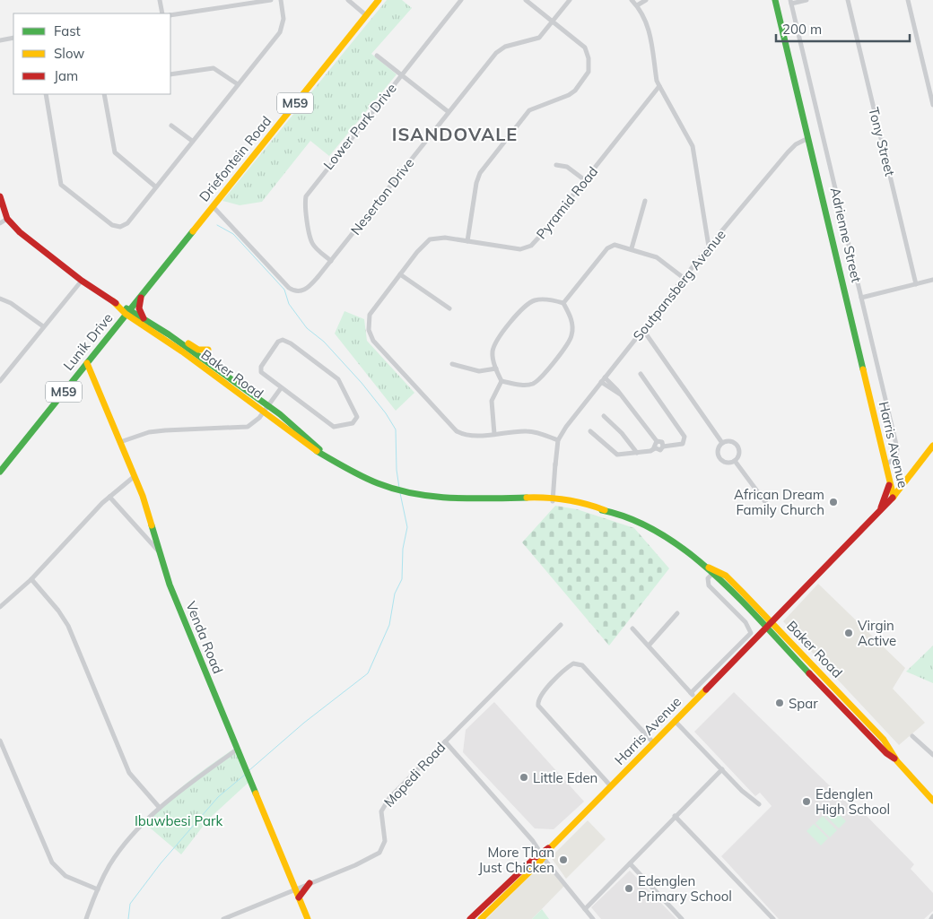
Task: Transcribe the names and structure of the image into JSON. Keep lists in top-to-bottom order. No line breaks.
{"streets":{"main road":["M59","Driefontein Road","Lunik Drive","Baker Road","Harris Avenue","Venda Road"],"street":["Lower Park Drive","Tony Street","Neserton Drive","Pyramid Road","Adrienne Street","Soutpansberg Avenue","Mopedi Road"]},"crossings":[["Lower Park Drive","Neserton Drive"],["Driefontein Road","Neserton Drive"],["Driefontein Road","Lunik Drive"],["Driefontein Road","Baker Road"],["Pyramid Road","Soutpansberg Avenue"],["Adrienne Street","Harris Avenue"],["Soutpansberg Avenue","Harris Avenue"],["Lunik Drive","Baker Road"],["Lunik Drive","Venda Road"],["Baker Road","Harris Avenue"],["Venda Road","Mopedi Road"]],"districts":["ISANDOVALE"],"parks":["Ibuwbesi Park"],"places":["African Dream Family Church","Virgin Active","Spar","Little Eden","Edenglen High School","More Than Just Chicken","Edenglen Primary School"],"legend":["Fast","Slow","Jam"],"scale_bar":"200 m"}
